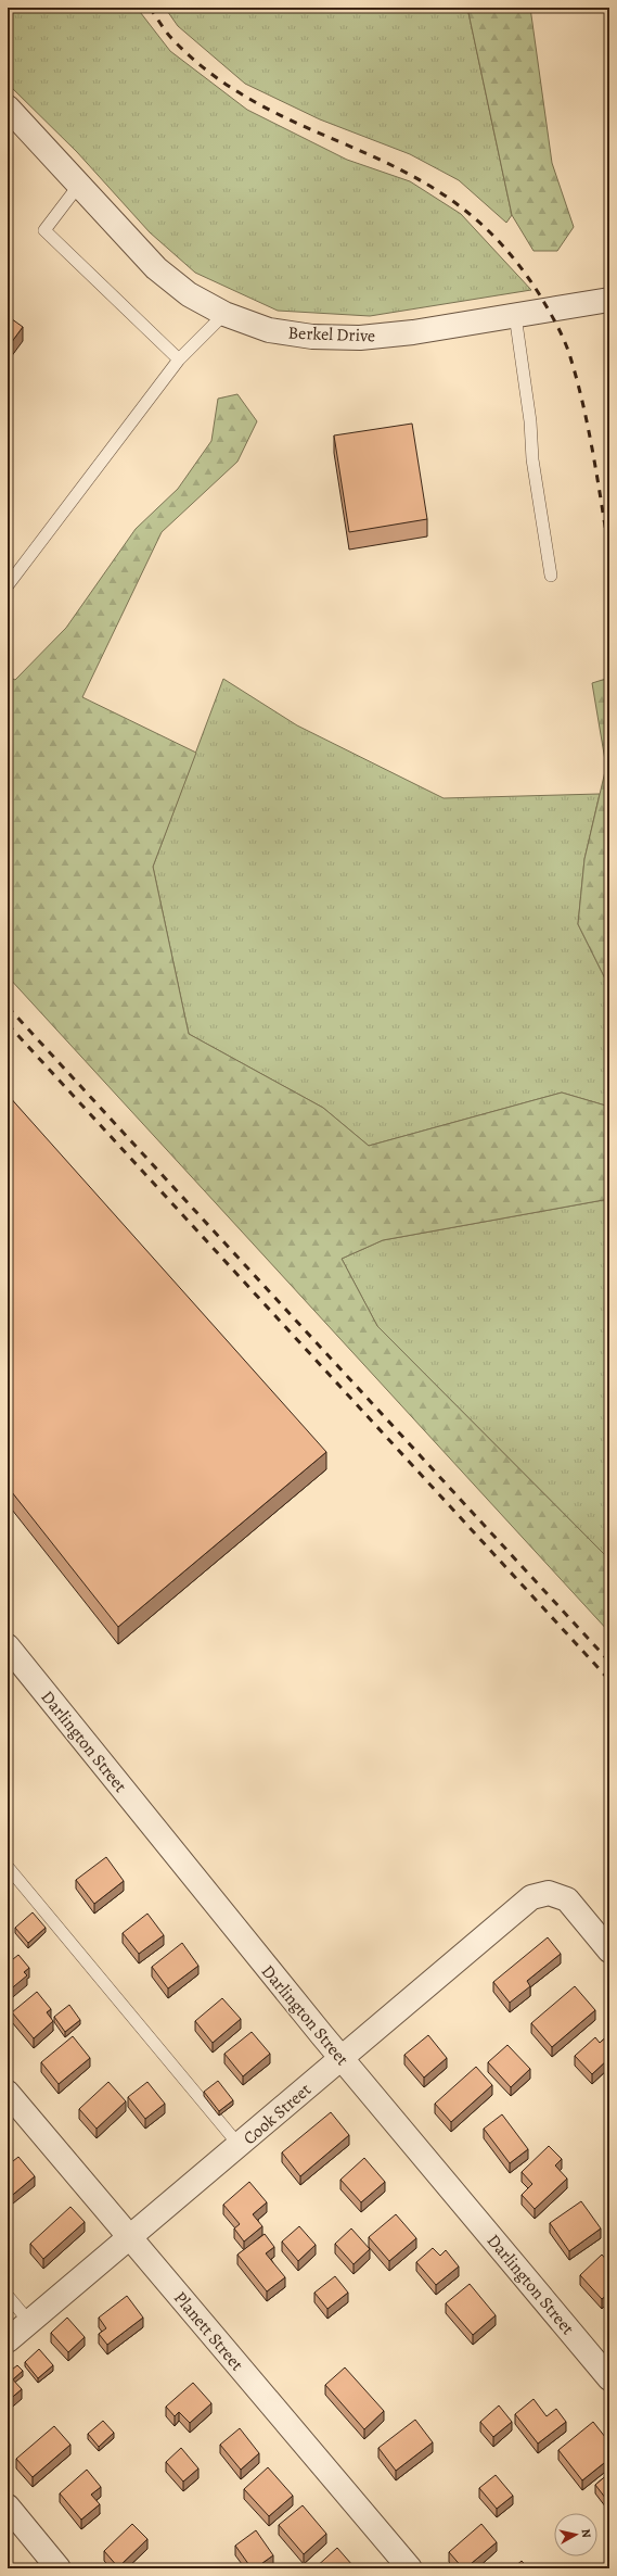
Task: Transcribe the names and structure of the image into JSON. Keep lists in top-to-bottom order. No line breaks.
{"streets":{"street":["Berkel Drive","Darlington Street","Cook Street","Planett Street"]},"crossings":[["Darlington Street","Cook Street"],["Cook Street","Planett Street"]],"north":"right"}
